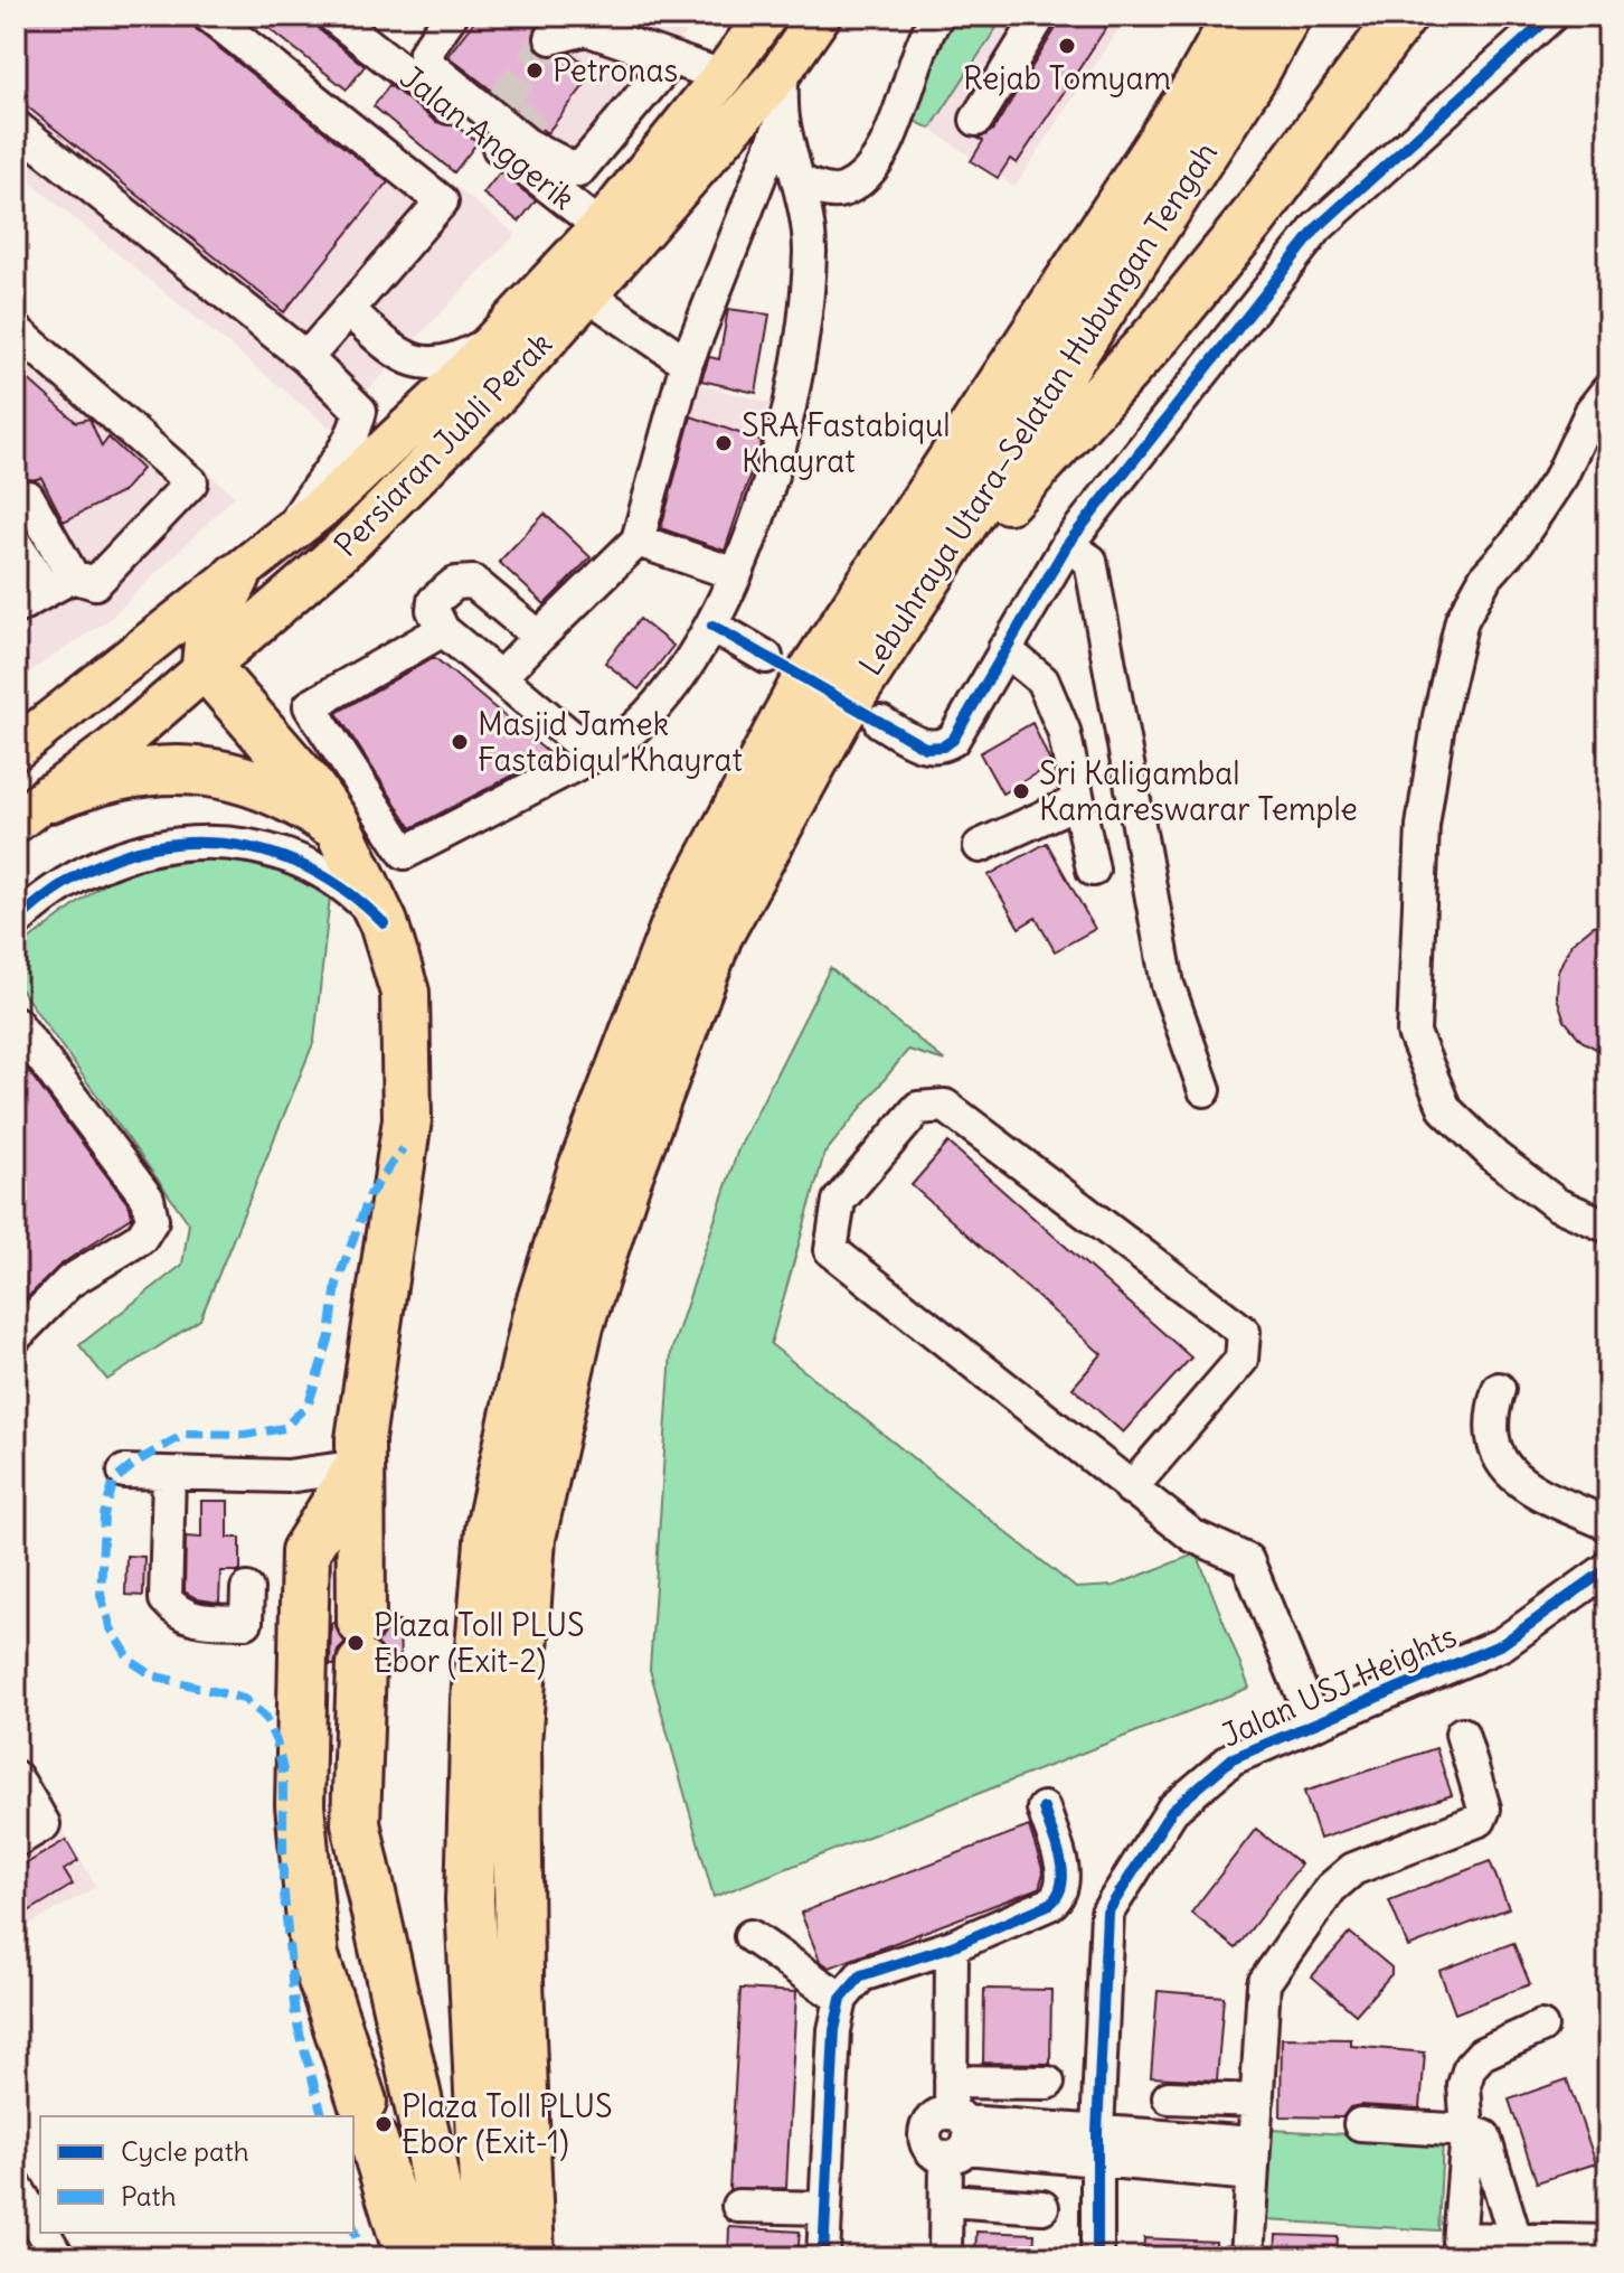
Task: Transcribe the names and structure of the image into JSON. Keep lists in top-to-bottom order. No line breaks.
{"streets":{"highway":["Lebuhraya Utara–Selatan Hubungan Tengah"],"main road":["Persiaran Jubli Perak"],"street":["Jalan Anggerik","Jalan USJ Heights"]},"crossings":[["Jalan Anggerik","Persiaran Jubli Perak"]],"places":["Rejab Tomyam","Petronas","SRA Fastabiqul Khayrat","Masjid Jamek Fastabiqul Khayrat","Sri Kaligambal Kamareswarar Temple","Plaza Toll PLUS Ebor (Exit-2)","Plaza Toll PLUS Ebor (Exit-1)"],"legend":["Cycle path","Path"]}
